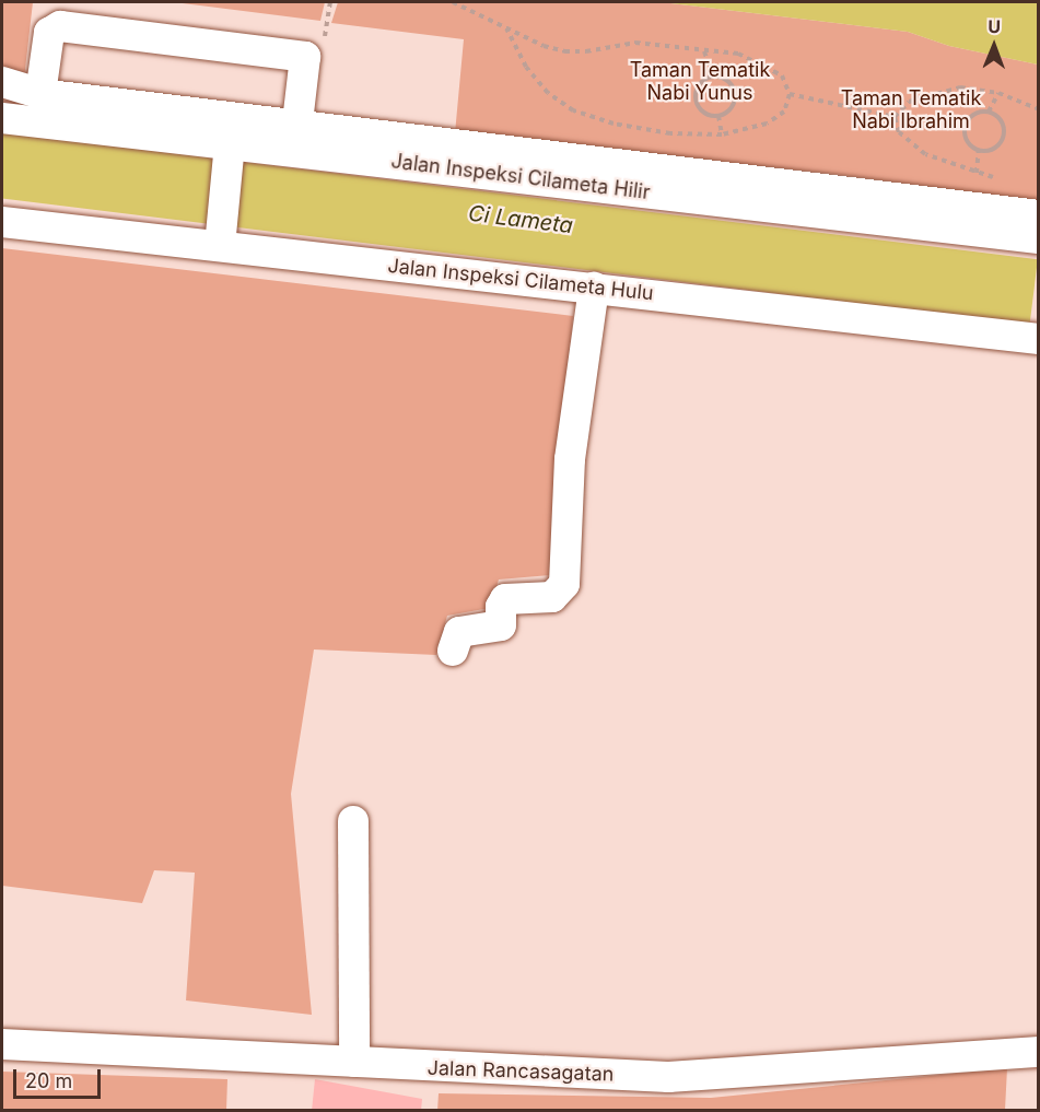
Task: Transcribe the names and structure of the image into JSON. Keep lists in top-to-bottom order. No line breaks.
{"streets":{"street":["Jalan Inspeksi Cilameta Hilir","Jalan Inspeksi Cilameta Hulu","Jalan Rancasagatan"]},"water":["Ci Lameta"],"parks":["Taman Tematik Nabi Yunus","Taman Tematik Nabi Ibrahim"],"scale_bar":"20 m","north":"top"}
